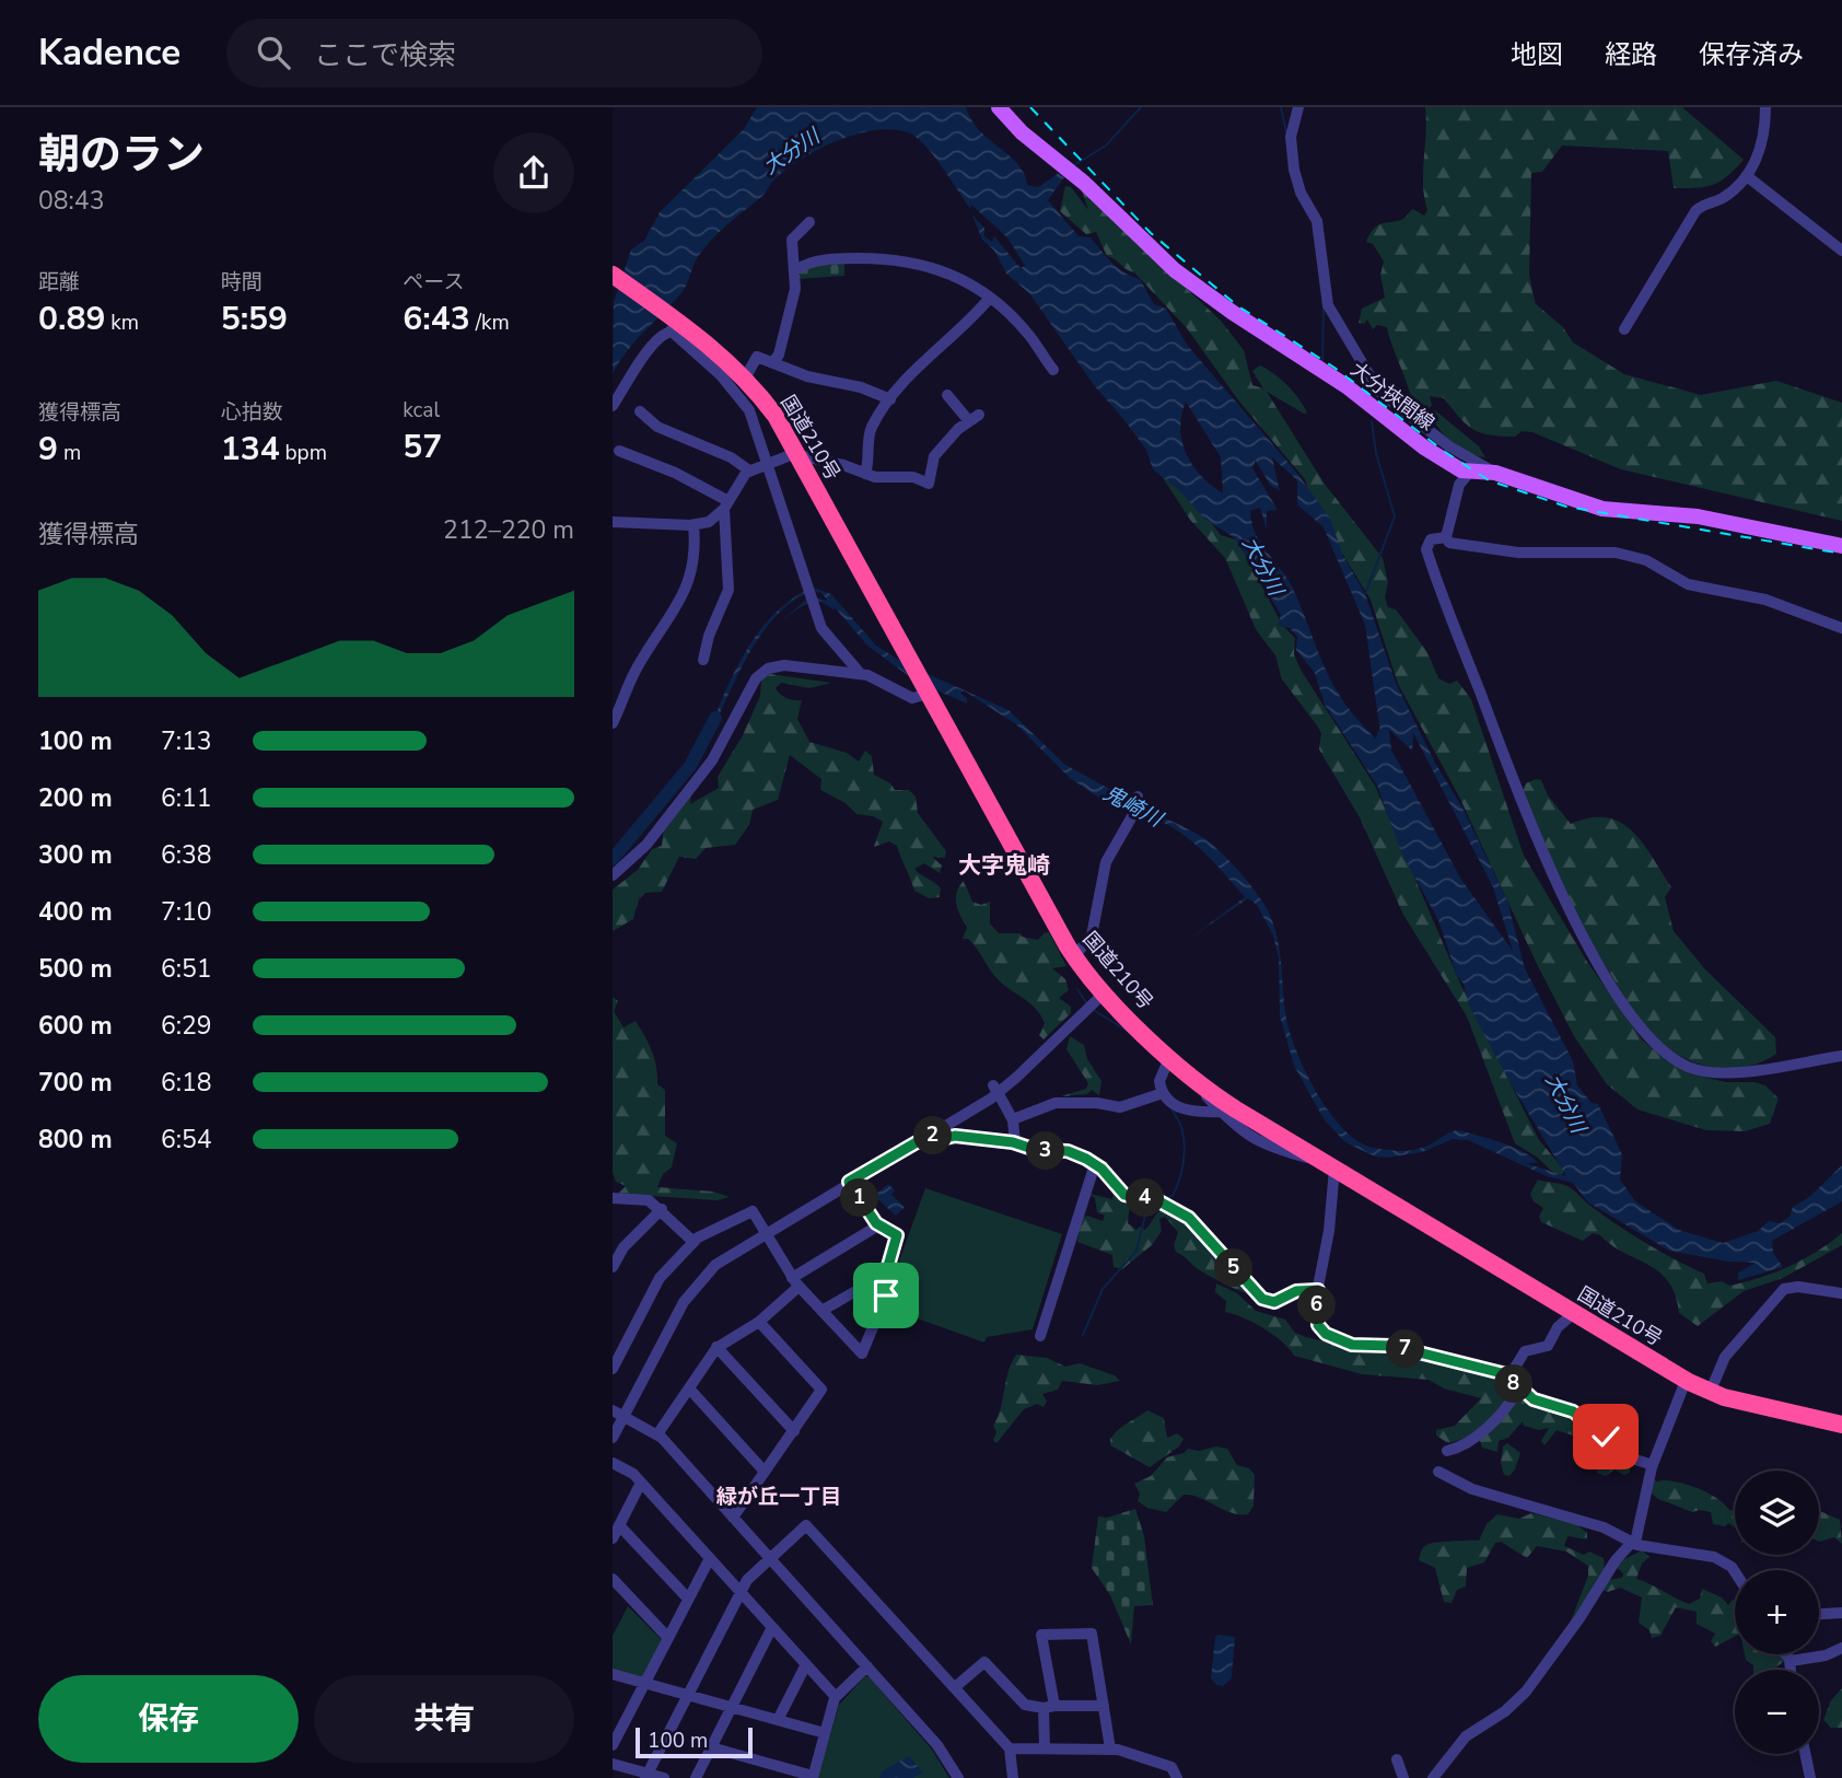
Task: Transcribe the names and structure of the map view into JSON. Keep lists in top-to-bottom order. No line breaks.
{"streets":{"highway":["国道210号"],"main road":["大分挾間線"]},"districts":["大字鬼崎","緑が丘一丁目"],"water":["大分川","鬼崎川"],"scale_bar":"100 m","page":{"header":"Kadence","search":"ここで検索","nav":["地図","経路","保存済み"],"heading":["朝のラン","08:43"],"stats":[["距離","0.89 km"],["時間","5:59"],["ペース","6:43 /km"],["獲得標高","9 m"],["心拍数","134 bpm"],["kcal","57"]],"chart":["獲得標高","212–220 m"],"list":[{"name":"100 m","note":"7:13"},{"name":"200 m","note":"6:11"},{"name":"300 m","note":"6:38"},{"name":"400 m","note":"7:10"},{"name":"500 m","note":"6:51"},{"name":"600 m","note":"6:29"},{"name":"700 m","note":"6:18"},{"name":"800 m","note":"6:54"}],"pins":["2","3","1","4","5","6","7","8"],"map_buttons":["+","−"],"buttons":["保存","共有"],"scale":"100 m"}}
